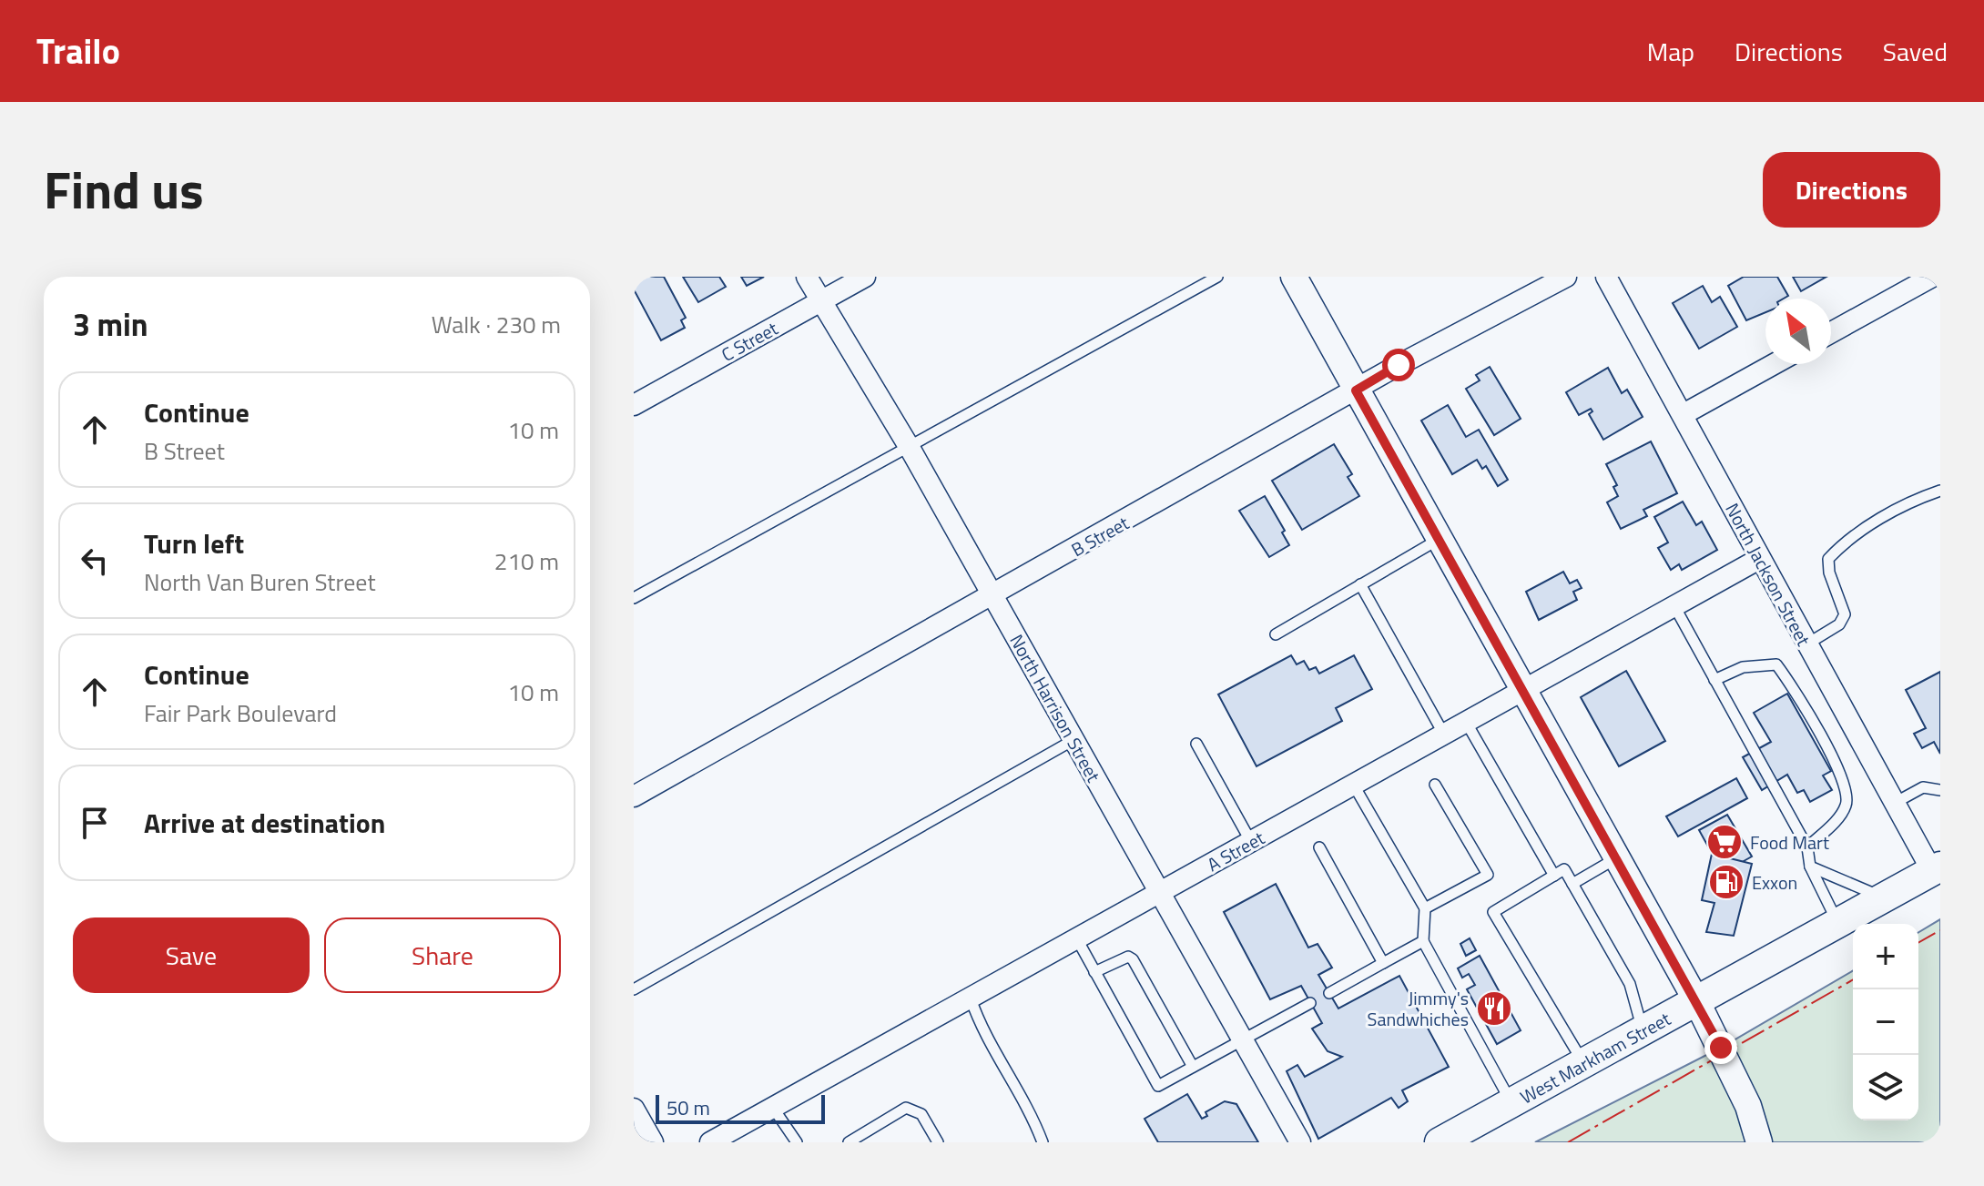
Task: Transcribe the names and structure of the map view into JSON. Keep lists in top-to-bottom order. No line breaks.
{"streets":{"main road":["West Markham Street"],"street":["C Street","B Street","North Jackson Street","North Harrison Street","A Street"]},"crossings":[["C Street","North Harrison Street"],["B Street","North Harrison Street"],["North Jackson Street","A Street"],["North Jackson Street","West Markham Street"],["North Harrison Street","A Street"]],"places":{"supermarket":["Food Mart"],"fuel station":["Exxon"],"restaurant":["Jimmy's Sandwhiches"]},"scale_bar":"50 m","north":"top left","page":{"header":"Trailo","nav":["Map","Directions","Saved"],"title":"Find us","buttons":["Directions",["Save","Share"]],"heading":["3 min","Walk · 230 m"],"list":[["Continue","B Street","10 m"],["Turn left","North Van Buren Street","210 m"],["Continue","Fair Park Boulevard","10 m"],"Arrive at destination"],"map_buttons":["+","−"],"scale":"50 m"}}
